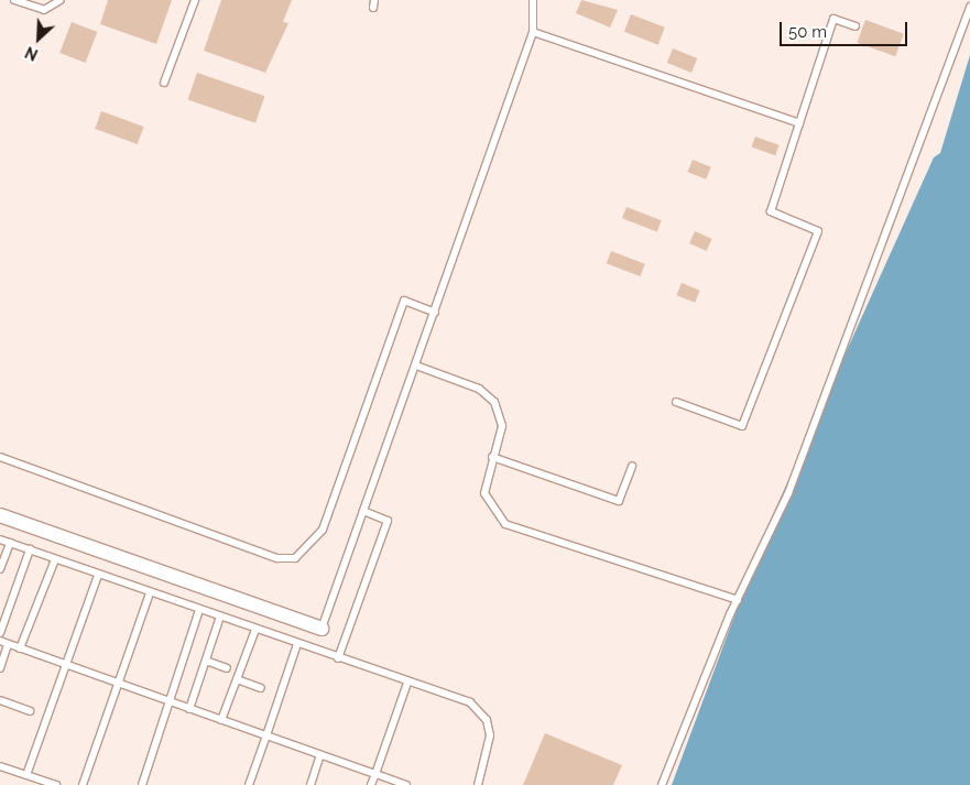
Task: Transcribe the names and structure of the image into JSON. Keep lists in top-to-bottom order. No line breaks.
{"scale_bar":"50 m","north":"bottom left"}
